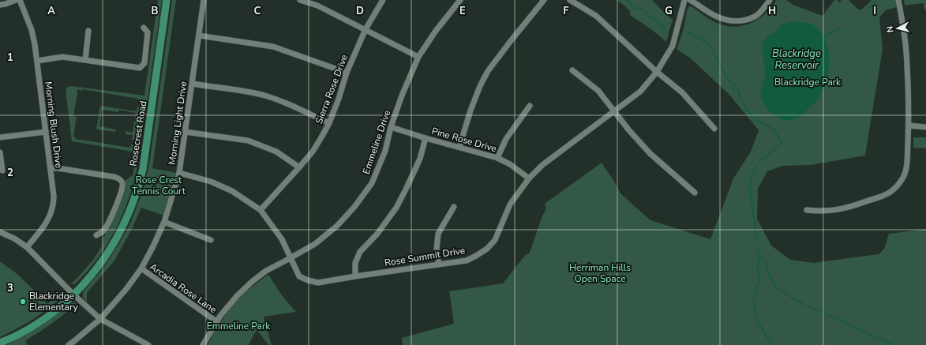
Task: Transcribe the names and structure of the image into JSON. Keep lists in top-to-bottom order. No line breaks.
{"streets":{"main road":["Rosecrest Road"],"street":["Sierra Rose Drive","Morning Light Drive","Morning Blush Drive","Pine Rose Drive","Emmeline Drive","Rose Summit Drive","Arcadia Rose Lane"]},"crossings":[["Sierra Rose Drive","Rose Summit Drive"],["Morning Light Drive","Rose Summit Drive"],["Morning Light Drive","Arcadia Rose Lane"],["Pine Rose Drive","Emmeline Drive"],["Pine Rose Drive","Rose Summit Drive"],["Emmeline Drive","Rose Summit Drive"],["Emmeline Drive","Arcadia Rose Lane"]],"water":["Blackridge Reservoir"],"parks":["Blackridge Park","Rose Crest Tennis Court","Herriman Hills Open Space","Emmeline Park"],"places":["Blackridge Elementary"],"north":"left","grid":{"columns":["A","B","C","D","E","F","G","H","I"],"rows":["1","2","3"]}}
